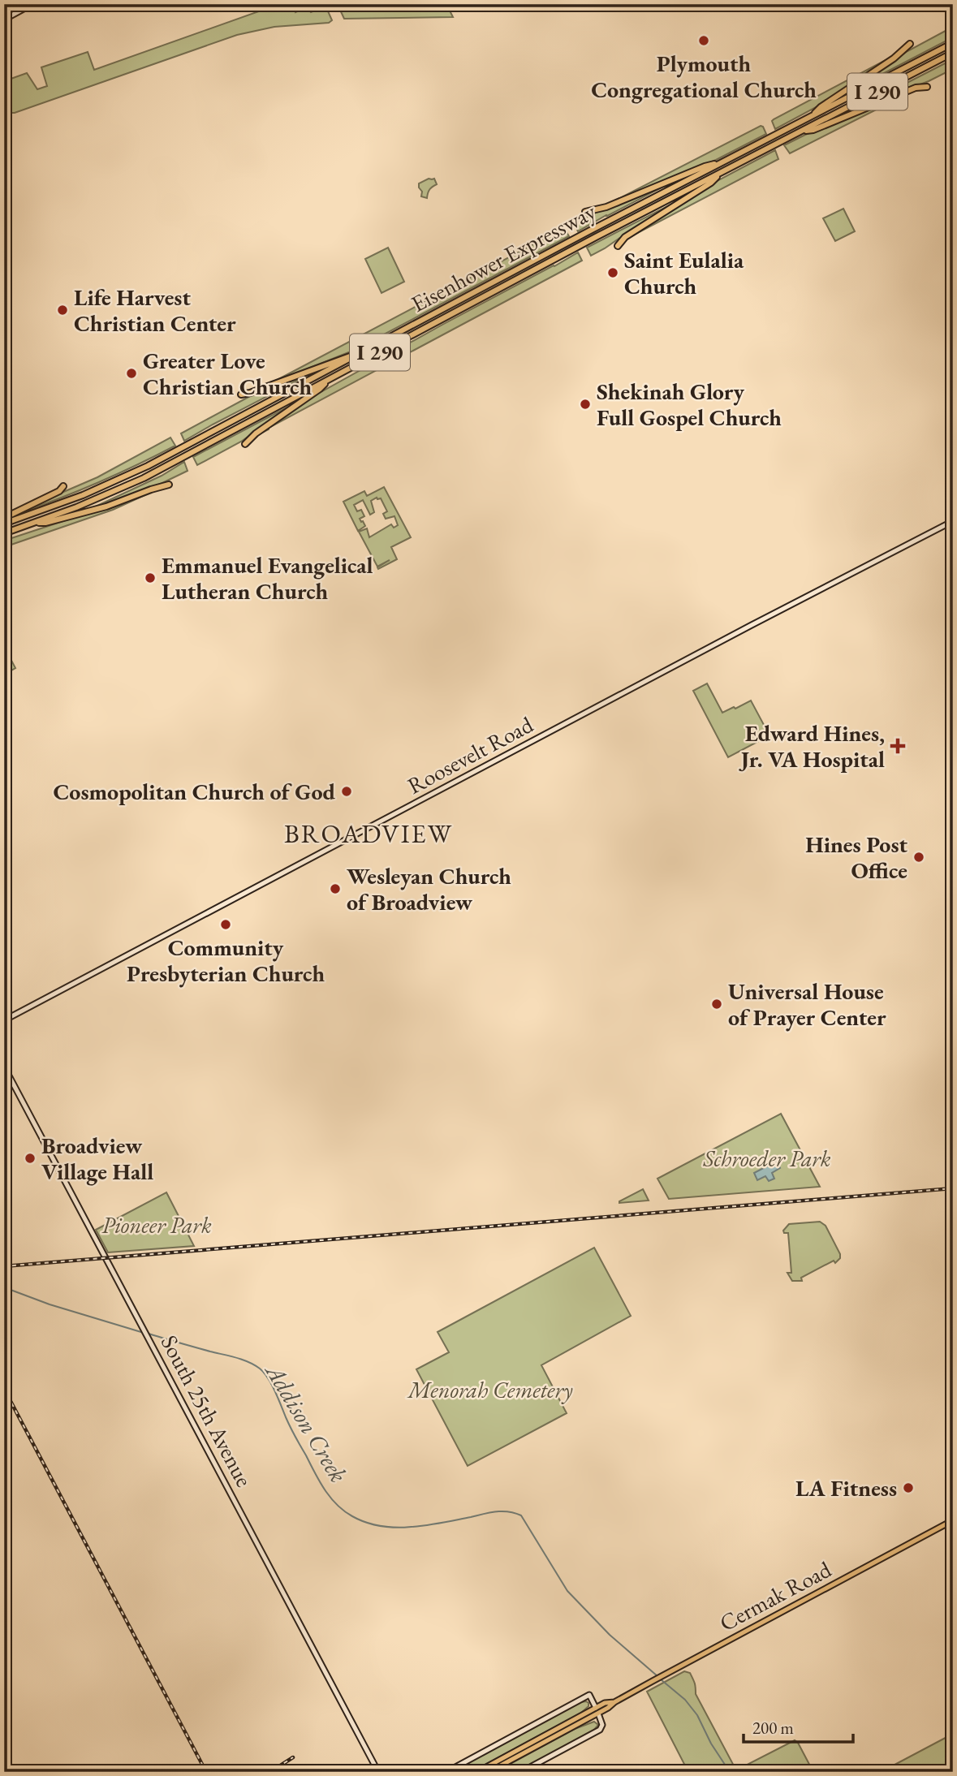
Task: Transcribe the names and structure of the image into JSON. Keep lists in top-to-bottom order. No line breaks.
{"streets":{"highway":["I 290","Eisenhower Expressway"],"main road":["Roosevelt Road","South 25th Avenue","Cermak Road"]},"districts":["BROADVIEW"],"water":["Addison Creek"],"parks":["Schroeder Park","Pioneer Park","Menorah Cemetery"],"places":{"other":["Plymouth Congregational Church","Saint Eulalia Church","Life Harvest Christian Center","Greater Love Christian Church","Shekinah Glory Full Gospel Church","Emmanuel Evangelical Lutheran Church","Cosmopolitan Church of God","Hines Post Office","Wesleyan Church of Broadview","Community Presbyterian Church","Universal House of Prayer Center","Broadview Village Hall","LA Fitness"],"health":["Edward Hines, Jr. VA Hospital"]},"scale_bar":"200 m"}
